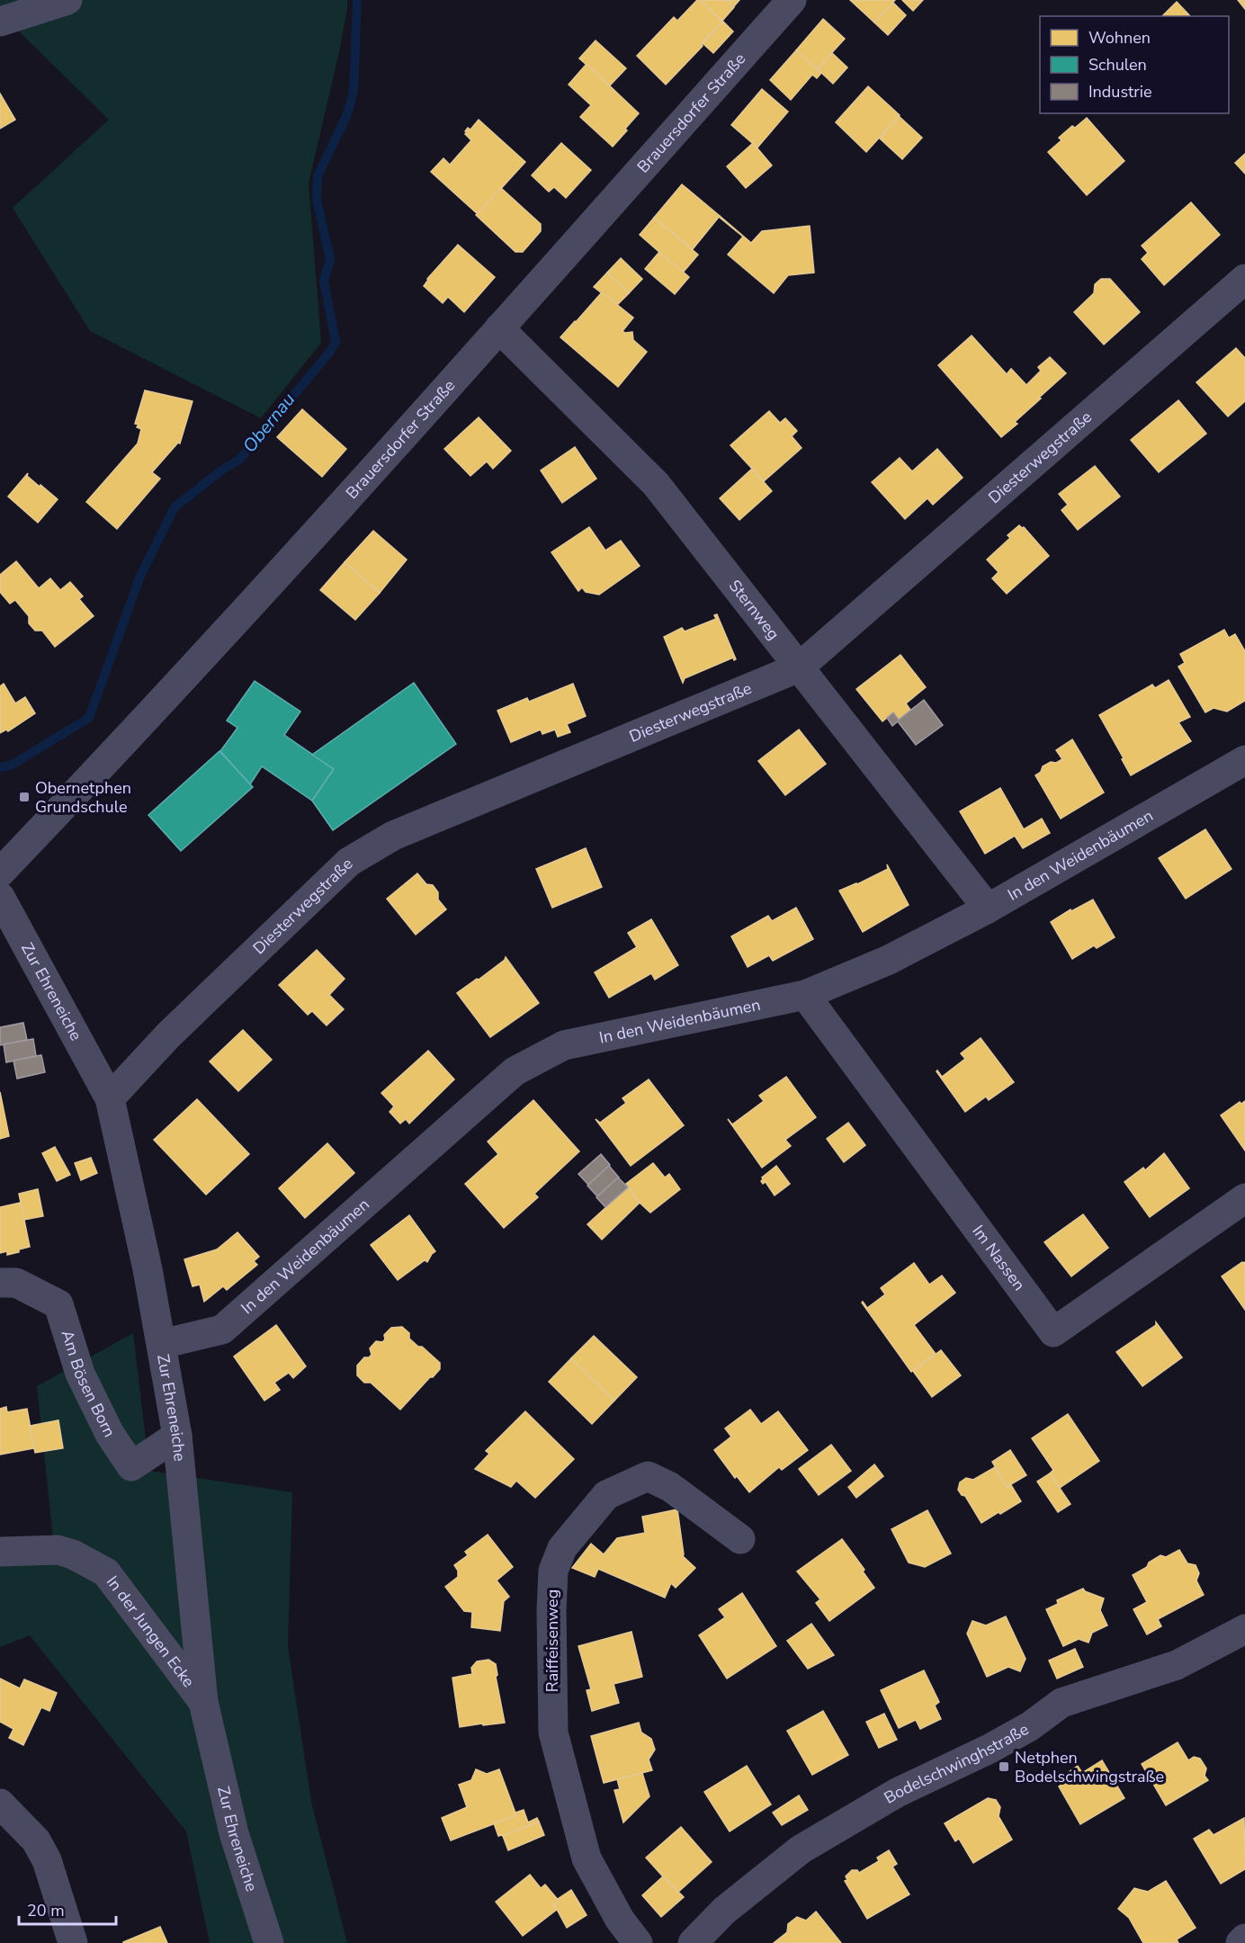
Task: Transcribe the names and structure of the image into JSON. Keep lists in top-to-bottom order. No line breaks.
{"streets":{"street":["Brauersdorfer Straße","Diesterwegstraße","Sternweg","In den Weidenbäumen","Zur Ehreneiche","Im Nassen","Am Bösen Born","In der Jungen Ecke","Raiffeisenweg","Bodelschwinghstraße"]},"crossings":[["Brauersdorfer Straße","Sternweg"],["Diesterwegstraße","Sternweg"],["Diesterwegstraße","Zur Ehreneiche"],["Sternweg","In den Weidenbäumen"],["In den Weidenbäumen","Zur Ehreneiche"],["In den Weidenbäumen","Im Nassen"],["Zur Ehreneiche","Am Bösen Born"],["Zur Ehreneiche","In der Jungen Ecke"]],"water":["Obernau"],"places":{"transit":["Obernetphen Grundschule","Netphen Bodelschwingstraße"]},"legend":["Wohnen","Schulen","Industrie"],"scale_bar":"20 m"}
